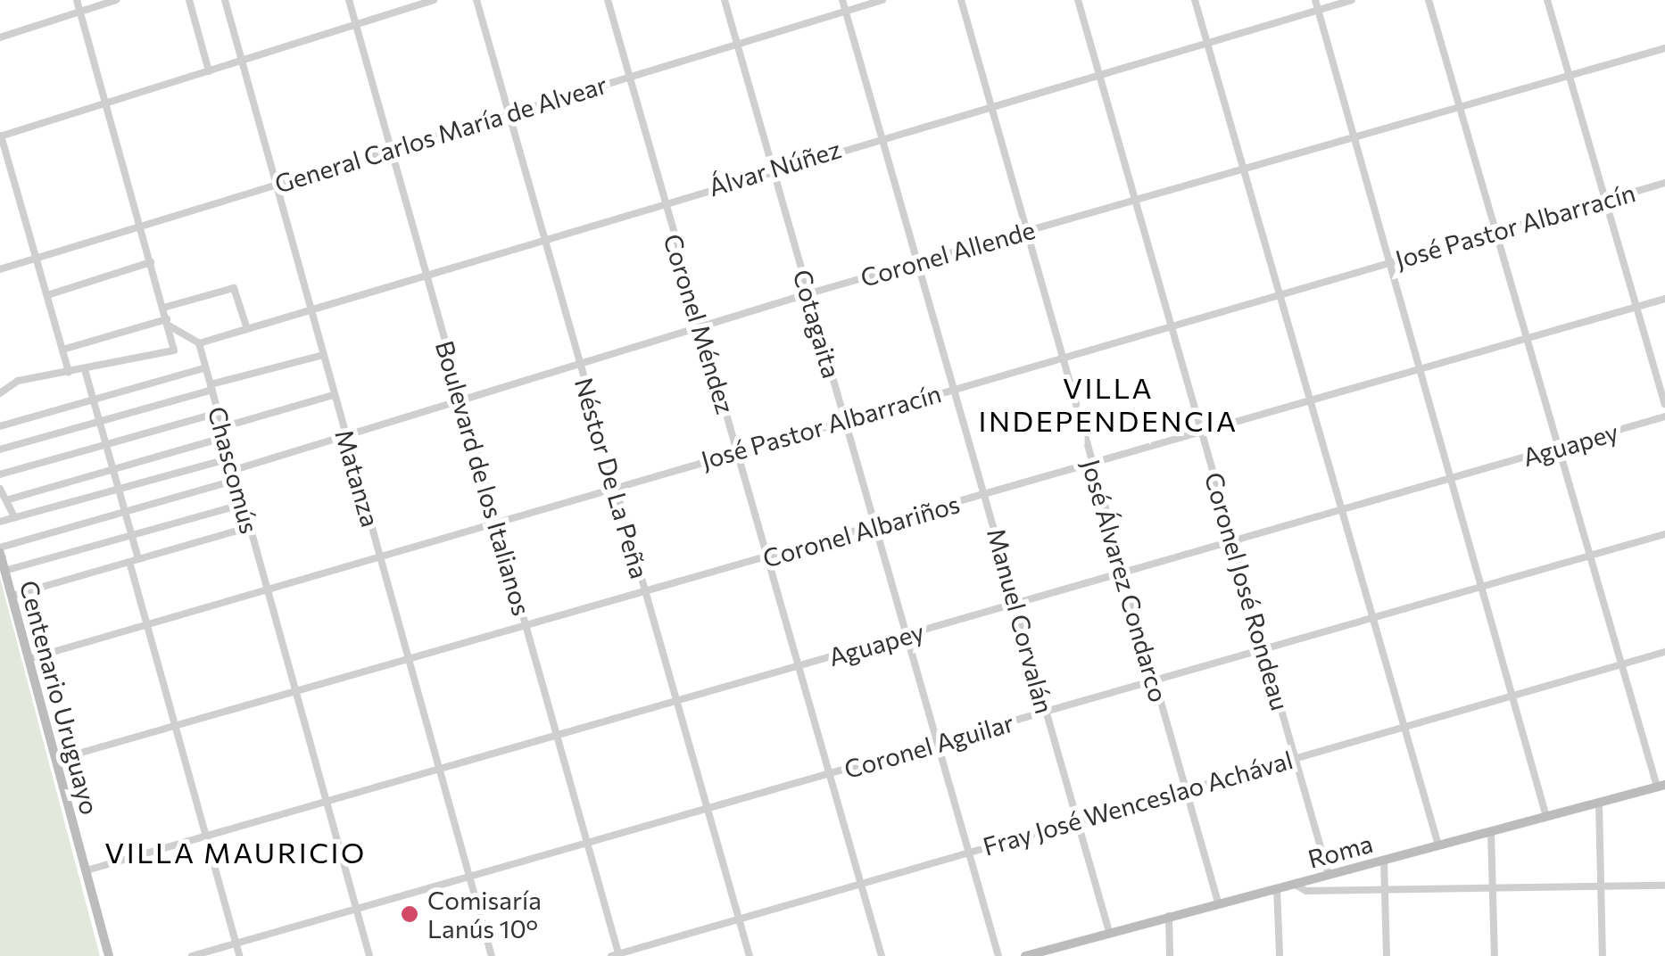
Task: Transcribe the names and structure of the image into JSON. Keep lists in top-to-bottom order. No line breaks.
{"streets":{"street":["General Carlos María de Alvear","Álvar Núñez","José Pastor Albarracín","Coronel Allende","Coronel Méndez","Cotagaita","Aguapey","Chascomús","Matanza","Boulevard de los Italianos","Néstor De La Peña","Coronel Albariños","José Álvarez Condarco","Coronel José Rondeau","Manuel Corvalán","Centenario Uruguayo","Coronel Aguilar","Fray José Wenceslao Achával","Roma"]},"crossings":[["General Carlos María de Alvear","Coronel Méndez"],["General Carlos María de Alvear","Cotagaita"],["General Carlos María de Alvear","Matanza"],["General Carlos María de Alvear","Boulevard de los Italianos"],["General Carlos María de Alvear","Néstor De La Peña"],["General Carlos María de Alvear","Manuel Corvalán"],["Álvar Núñez","Coronel Méndez"],["Álvar Núñez","Cotagaita"],["Álvar Núñez","Chascomús"],["Álvar Núñez","Matanza"],["Álvar Núñez","Boulevard de los Italianos"],["Álvar Núñez","Néstor De La Peña"],["Álvar Núñez","José Álvarez Condarco"],["Álvar Núñez","Coronel José Rondeau"],["Álvar Núñez","Manuel Corvalán"],["José Pastor Albarracín","Coronel Méndez"],["José Pastor Albarracín","Cotagaita"],["José Pastor Albarracín","Chascomús"],["José Pastor Albarracín","Matanza"],["José Pastor Albarracín","Boulevard de los Italianos"],["José Pastor Albarracín","Néstor De La Peña"],["José Pastor Albarracín","José Álvarez Condarco"],["José Pastor Albarracín","Coronel José Rondeau"],["José Pastor Albarracín","Manuel Corvalán"],["José Pastor Albarracín","Centenario Uruguayo"],["Coronel Allende","Coronel Méndez"],["Coronel Allende","Cotagaita"],["Coronel Allende","Chascomús"],["Coronel Allende","Matanza"],["Coronel Allende","Boulevard de los Italianos"],["Coronel Allende","Néstor De La Peña"],["Coronel Allende","José Álvarez Condarco"],["Coronel Allende","Coronel José Rondeau"],["Coronel Allende","Manuel Corvalán"],["Coronel Méndez","Aguapey"],["Coronel Méndez","Coronel Albariños"],["Coronel Méndez","Coronel Aguilar"],["Coronel Méndez","Fray José Wenceslao Achával"],["Cotagaita","Aguapey"],["Cotagaita","Coronel Albariños"],["Cotagaita","Coronel Aguilar"],["Cotagaita","Fray José Wenceslao Achával"],["Aguapey","Chascomús"],["Aguapey","Matanza"],["Aguapey","Boulevard de los Italianos"],["Aguapey","Néstor De La Peña"],["Aguapey","José Álvarez Condarco"],["Aguapey","Coronel José Rondeau"],["Aguapey","Manuel Corvalán"],["Aguapey","Centenario Uruguayo"],["Chascomús","Coronel Albariños"],["Chascomús","Coronel Aguilar"],["Matanza","Coronel Albariños"],["Matanza","Coronel Aguilar"],["Boulevard de los Italianos","Coronel Albariños"],["Boulevard de los Italianos","Coronel Aguilar"],["Boulevard de los Italianos","Fray José Wenceslao Achával"],["Néstor De La Peña","Coronel Albariños"],["Néstor De La Peña","Coronel Aguilar"],["Néstor De La Peña","Fray José Wenceslao Achával"],["Coronel Albariños","José Álvarez Condarco"],["Coronel Albariños","Coronel José Rondeau"],["Coronel Albariños","Manuel Corvalán"],["Coronel Albariños","Centenario Uruguayo"],["José Álvarez Condarco","Coronel Aguilar"],["José Álvarez Condarco","Fray José Wenceslao Achával"],["José Álvarez Condarco","Roma"],["Coronel José Rondeau","Coronel Aguilar"],["Coronel José Rondeau","Fray José Wenceslao Achával"],["Coronel José Rondeau","Roma"],["Manuel Corvalán","Coronel Aguilar"],["Manuel Corvalán","Fray José Wenceslao Achával"],["Manuel Corvalán","Roma"]],"districts":["VILLA INDEPENDENCIA","VILLA MAURICIO"],"places":["Comisaría Lanús 10°"]}
